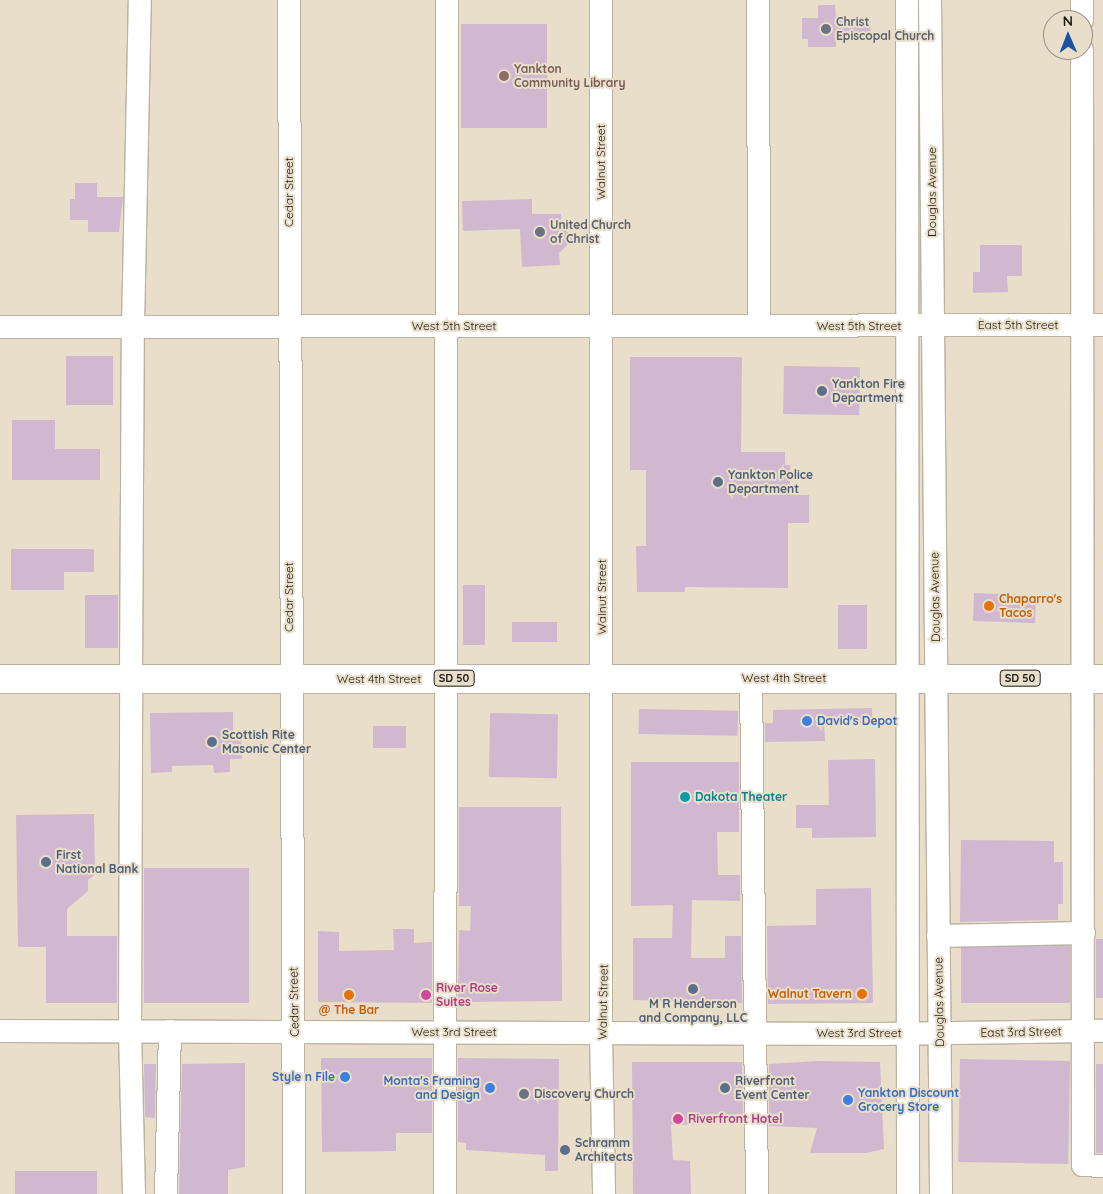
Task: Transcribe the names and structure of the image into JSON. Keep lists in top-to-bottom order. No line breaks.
{"streets":{"highway":["SD 50","West 4th Street"],"street":["Walnut Street","Cedar Street","Douglas Avenue","East 5th Street","West 5th Street","West 3rd Street","East 3rd Street"]},"crossings":[["Walnut Street","West 5th Street"],["Walnut Street","West 4th Street"],["Walnut Street","West 3rd Street"],["Cedar Street","West 5th Street"],["Cedar Street","West 4th Street"],["Cedar Street","West 3rd Street"],["Douglas Avenue","East 5th Street"],["Douglas Avenue","West 5th Street"],["Douglas Avenue","SD 50"],["Douglas Avenue","West 4th Street"],["Douglas Avenue","West 3rd Street"],["Douglas Avenue","East 3rd Street"],["East 5th Street","West 5th Street"],["SD 50","West 4th Street"],["West 3rd Street","East 3rd Street"]],"places":["Christ Episcopal Church","Yankton Community Library","United Church of Christ","Yankton Fire Department","Yankton Police Department","Chaparro's Tacos","David's Depot","Scottish Rite Masonic Center","Dakota Theater","First National Bank","M R Henderson and Company, LLC","Walnut Tavern","@ The Bar","River Rose Suites","Style n File","Monta's Framing and Design","Riverfront Event Center","Discovery Church","Yankton Discount Grocery Store","Riverfront Hotel","Schramm Architects"],"north":"top"}
